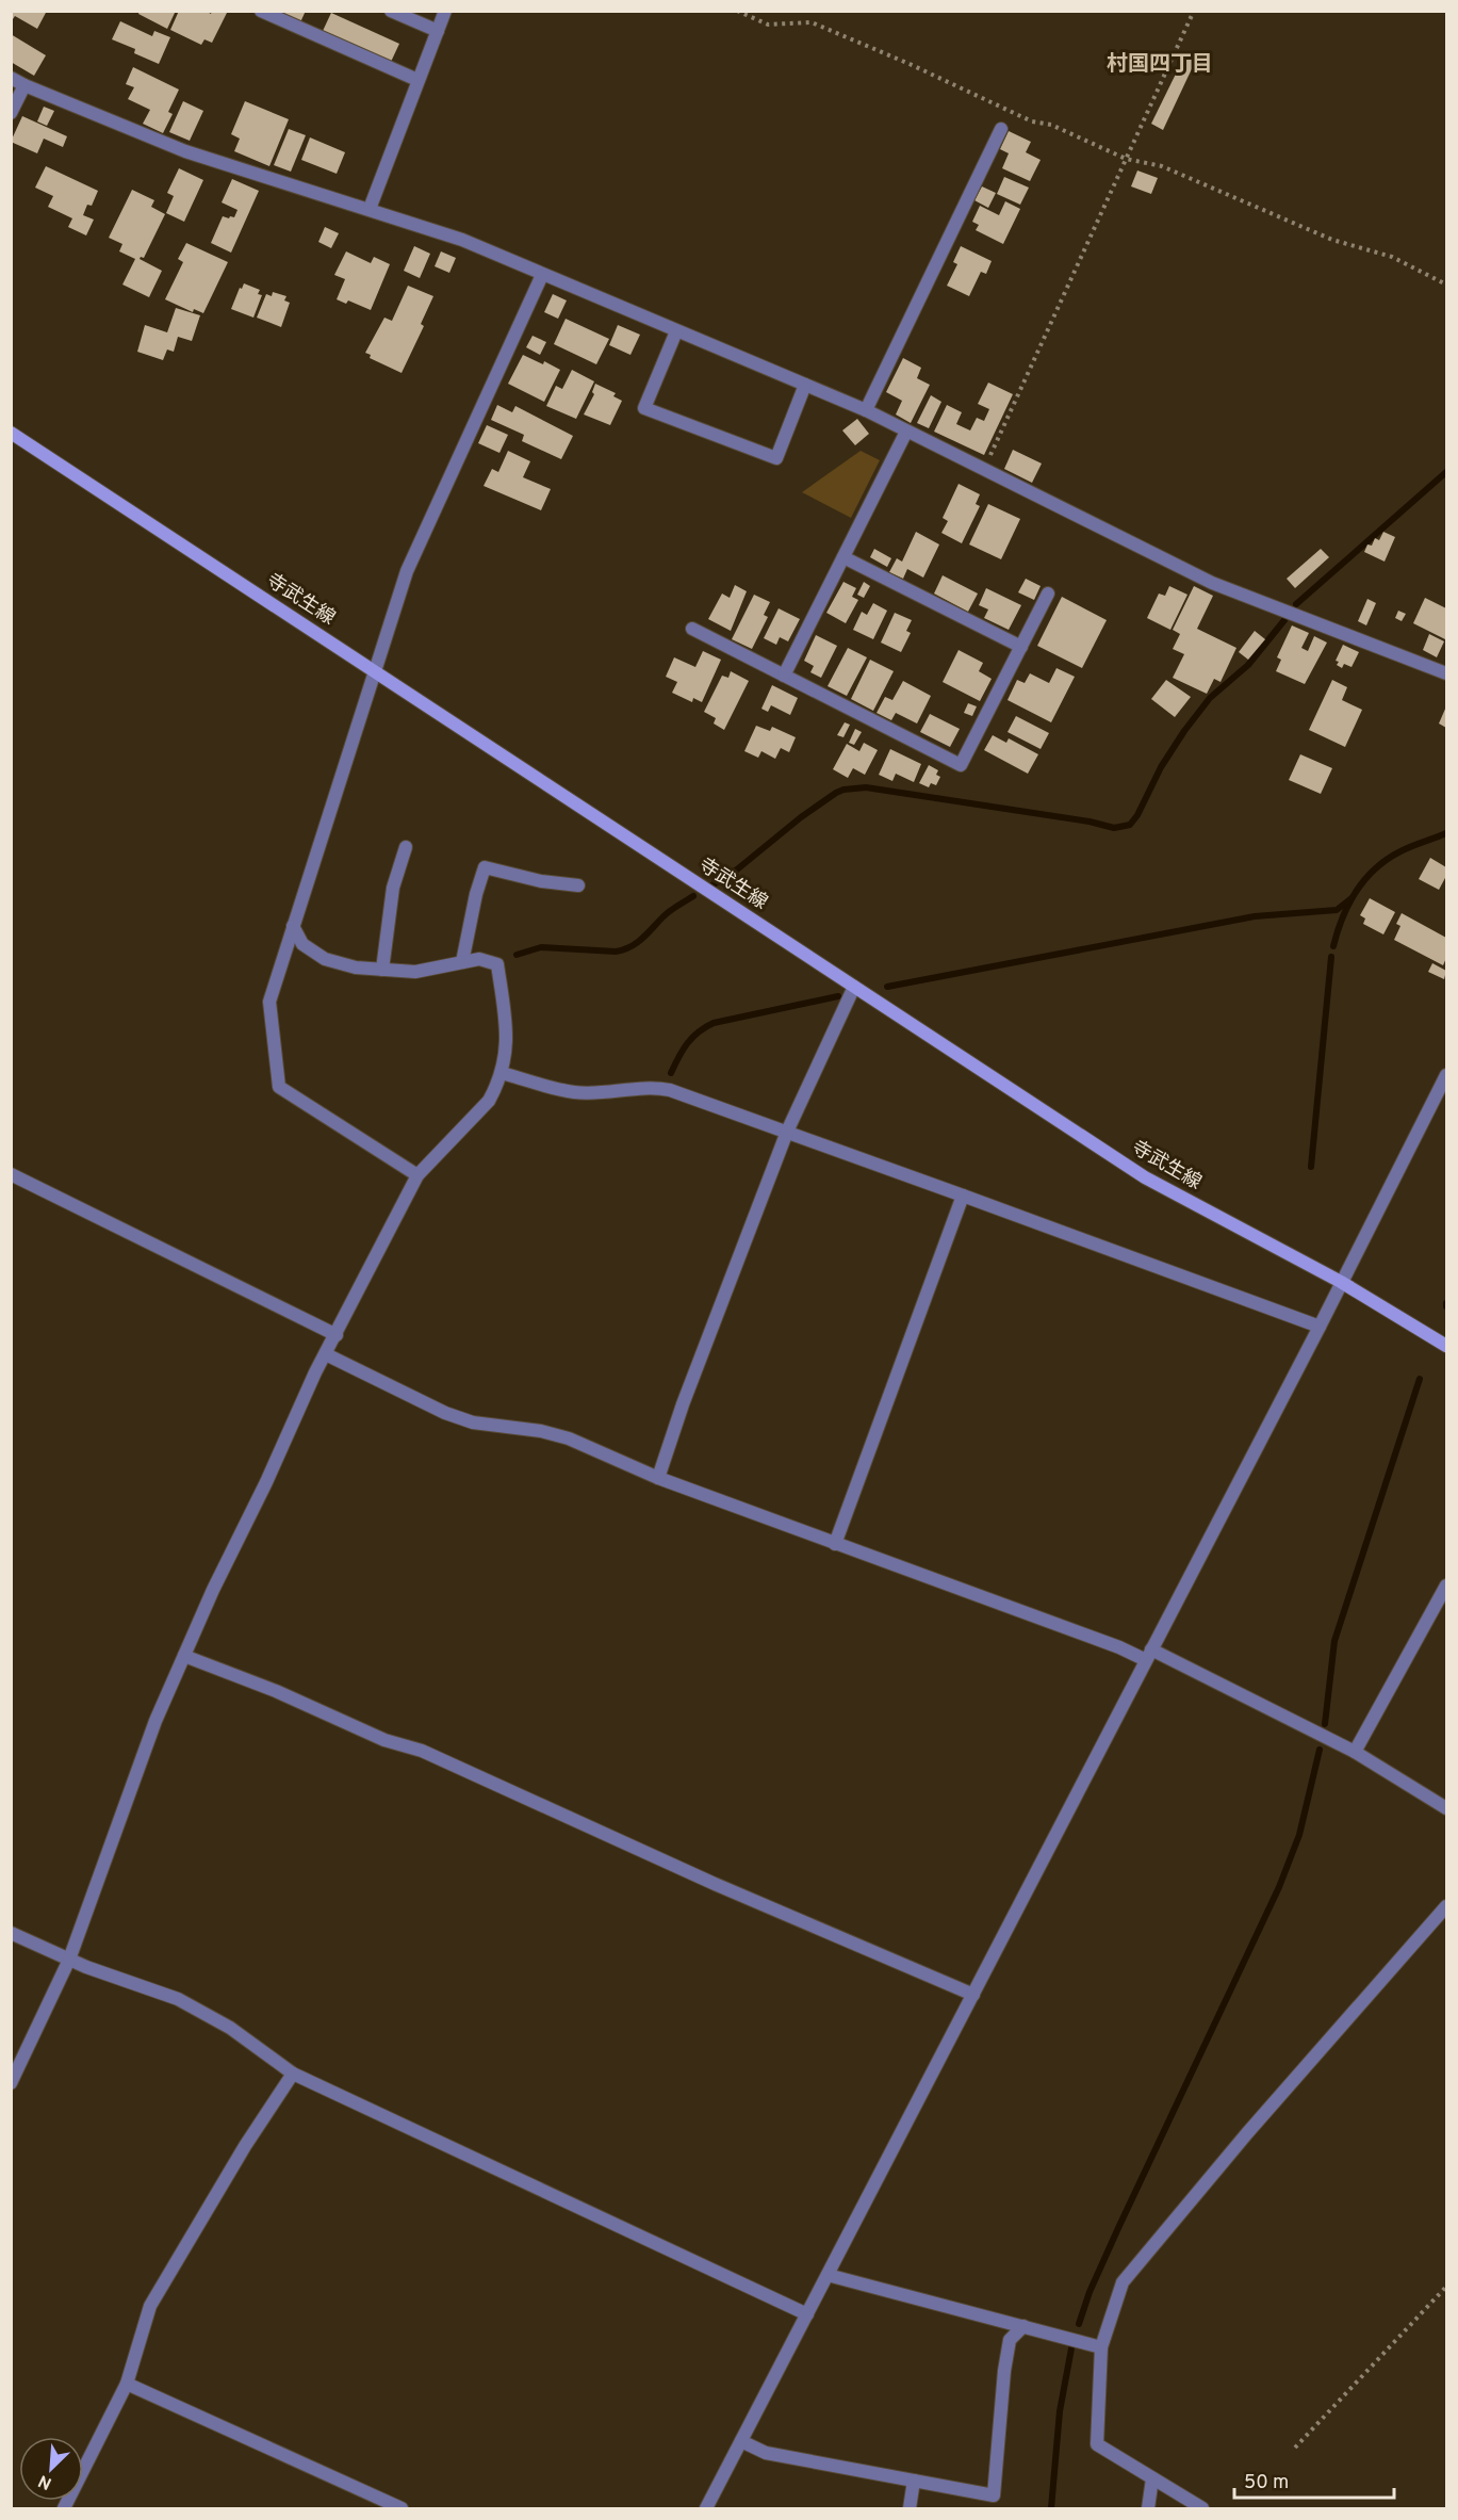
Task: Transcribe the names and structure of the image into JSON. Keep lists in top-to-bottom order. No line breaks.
{"streets":{"main road":["寺武生線"]},"districts":["村国四丁目"],"scale_bar":"50 m","north":"bottom left"}
